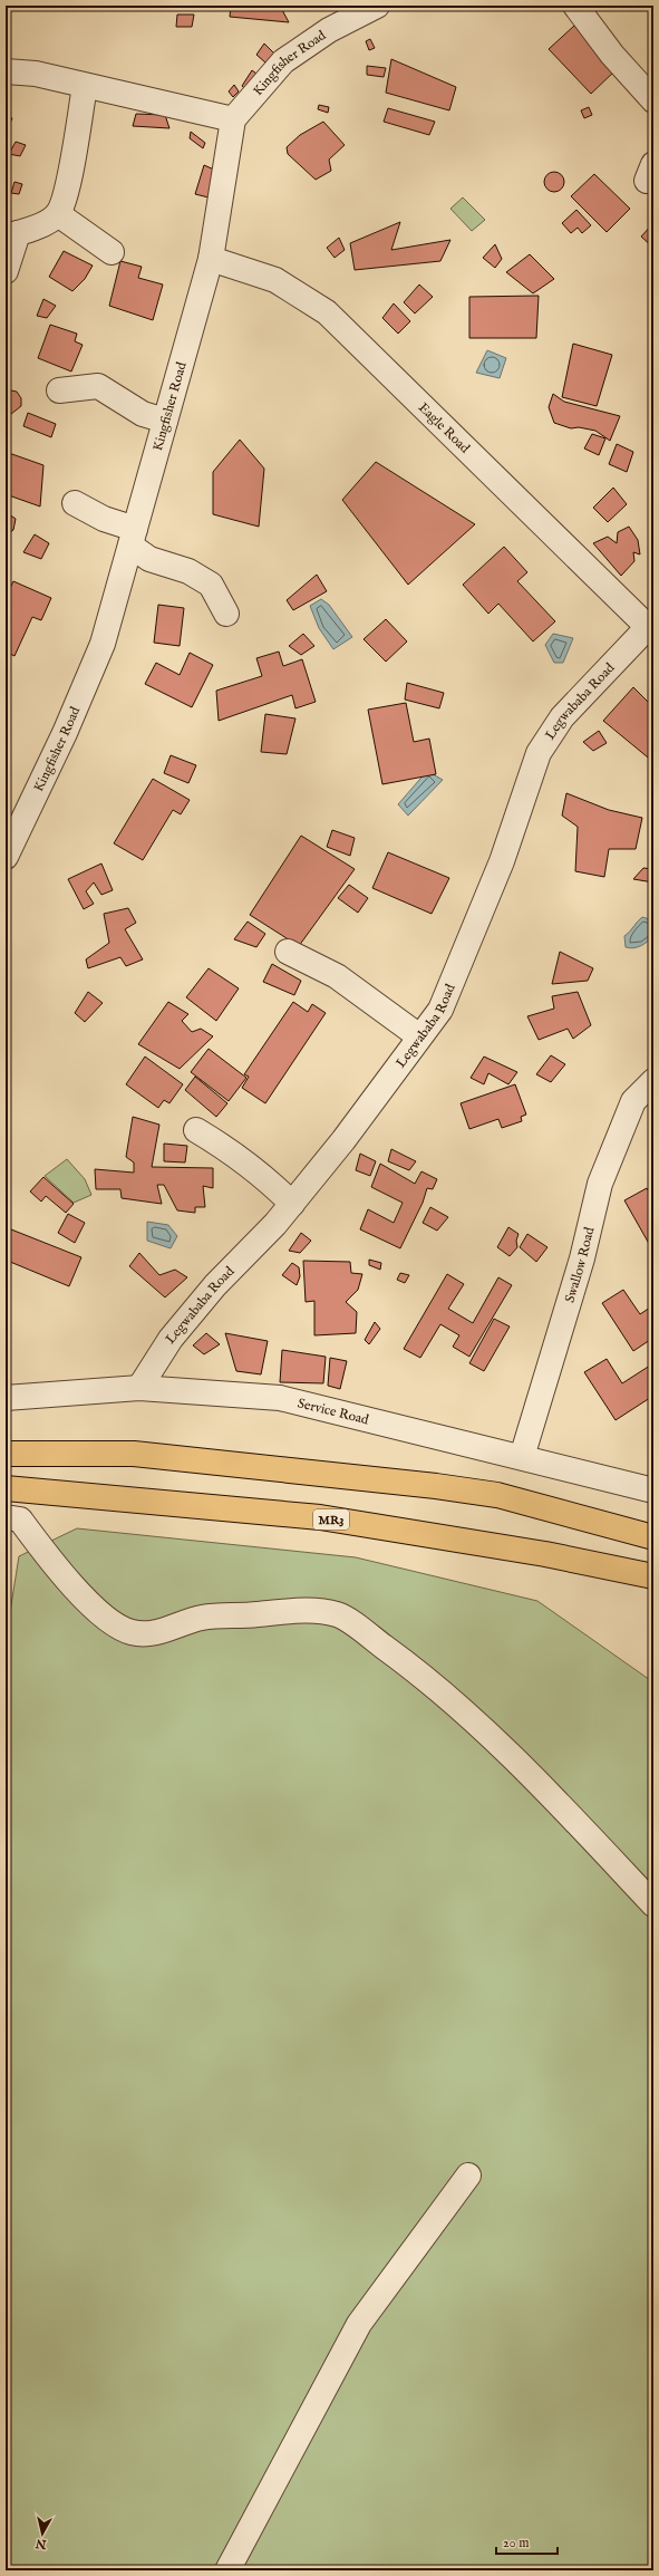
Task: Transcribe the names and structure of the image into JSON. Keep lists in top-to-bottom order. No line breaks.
{"streets":{"highway":["MR3"],"street":["Kingfisher Road","Eagle Road","Legwababa Road","Swallow Road","Service Road"]},"crossings":[["Kingfisher Road","Eagle Road"],["Eagle Road","Legwababa Road"],["Legwababa Road","Service Road"],["Swallow Road","Service Road"]],"scale_bar":"20 m","north":"bottom"}
